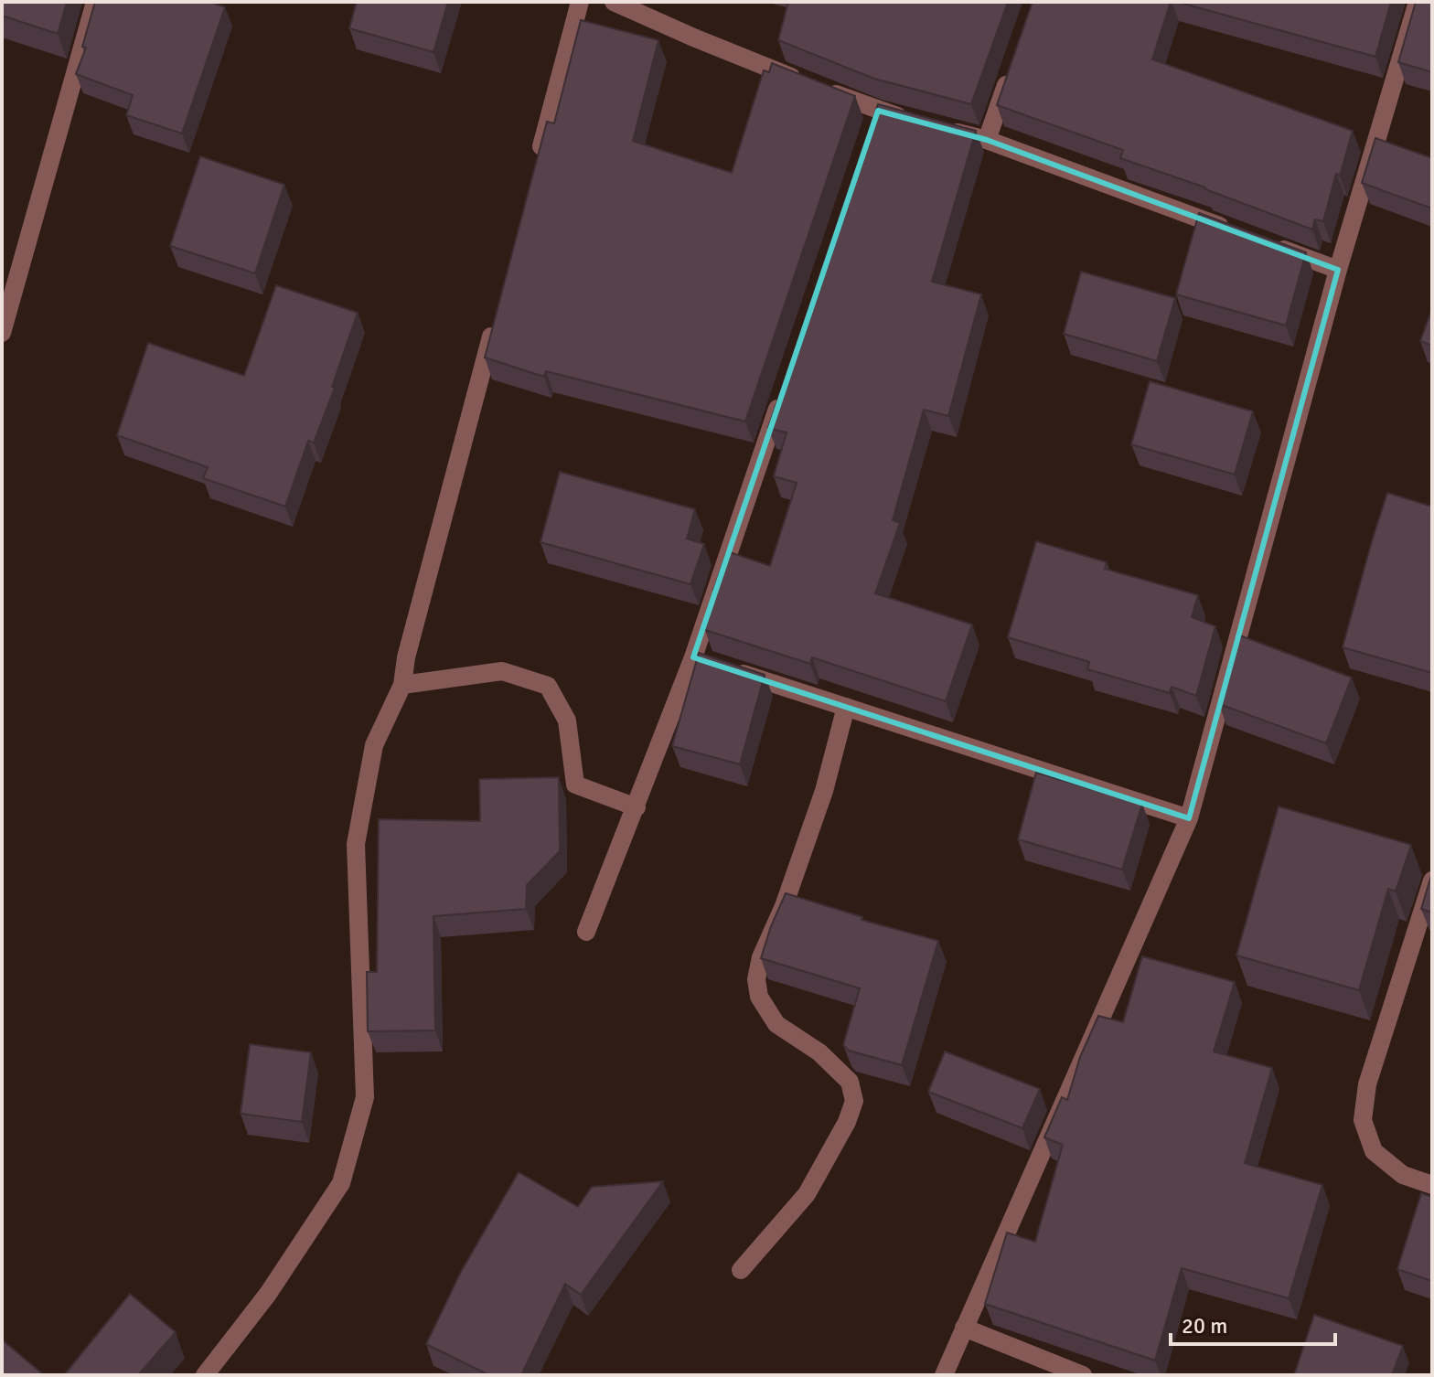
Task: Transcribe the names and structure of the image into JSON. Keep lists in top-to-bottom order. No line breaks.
{"scale_bar":"20 m"}
